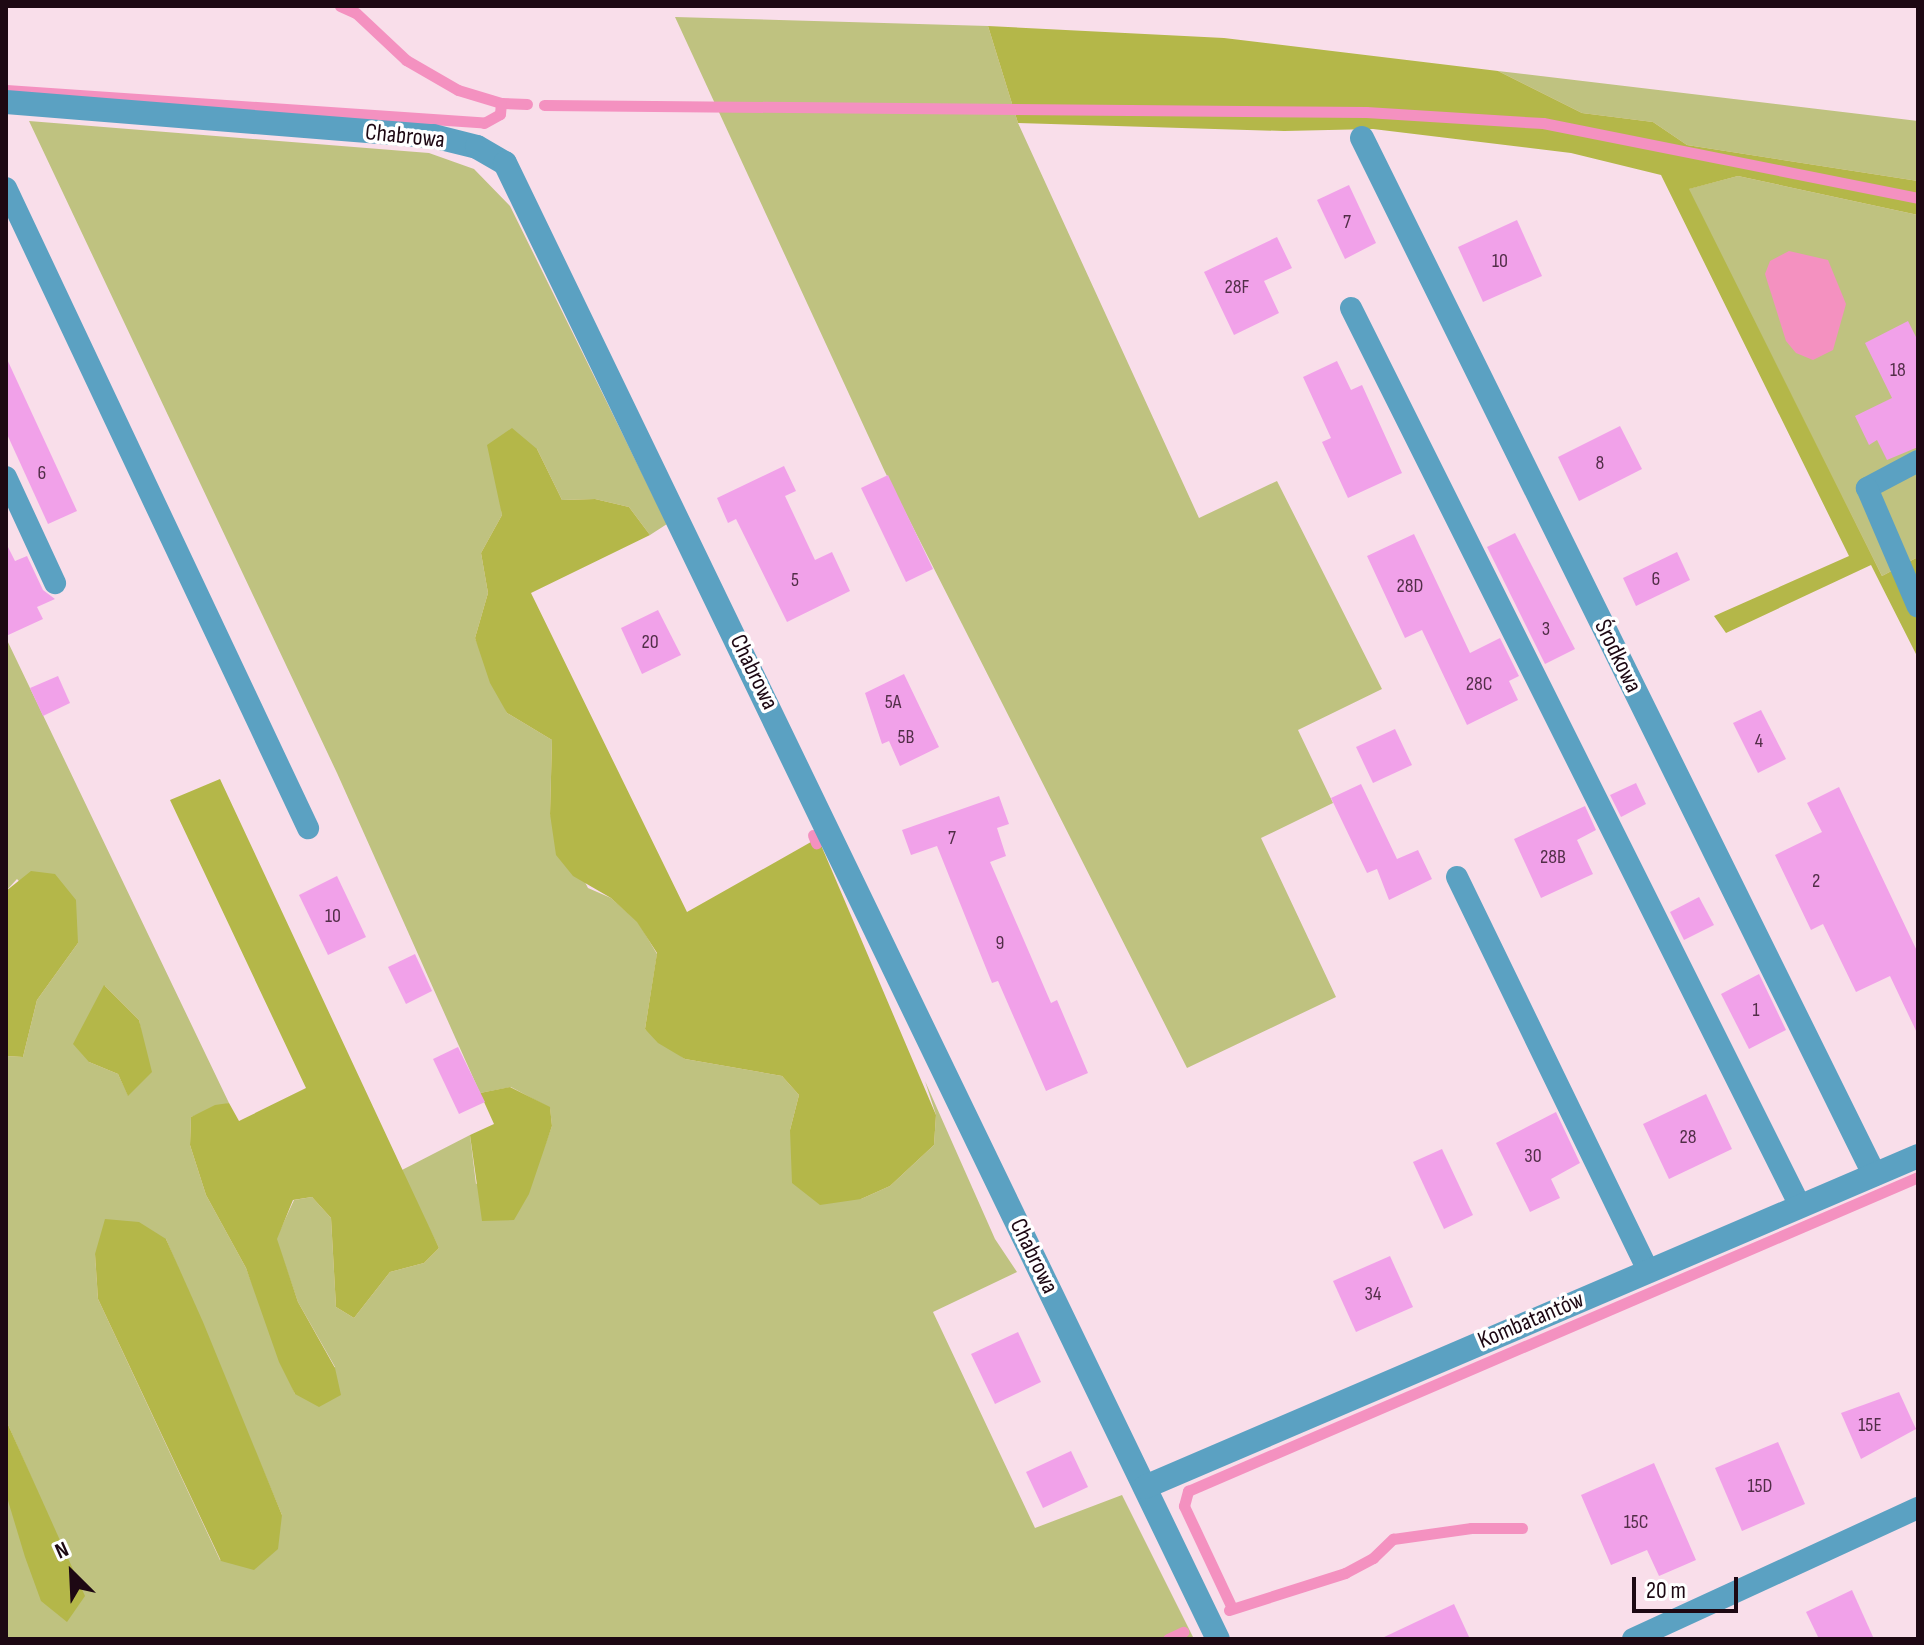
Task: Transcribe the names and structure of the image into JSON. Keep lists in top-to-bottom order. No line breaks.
{"streets":{"street":["Chabrowa","Środkowa","Kombatantów"]},"crossings":[["Chabrowa","Kombatantów"],["Środkowa","Kombatantów"]],"house_numbers":["7","10","28F","18","8","6","6","5","28D","3","20","28C","5A","5B","4","7","28B","2","10","9","1","28","30","34","15E","15D","15C"],"scale_bar":"20 m","north":"top left"}
